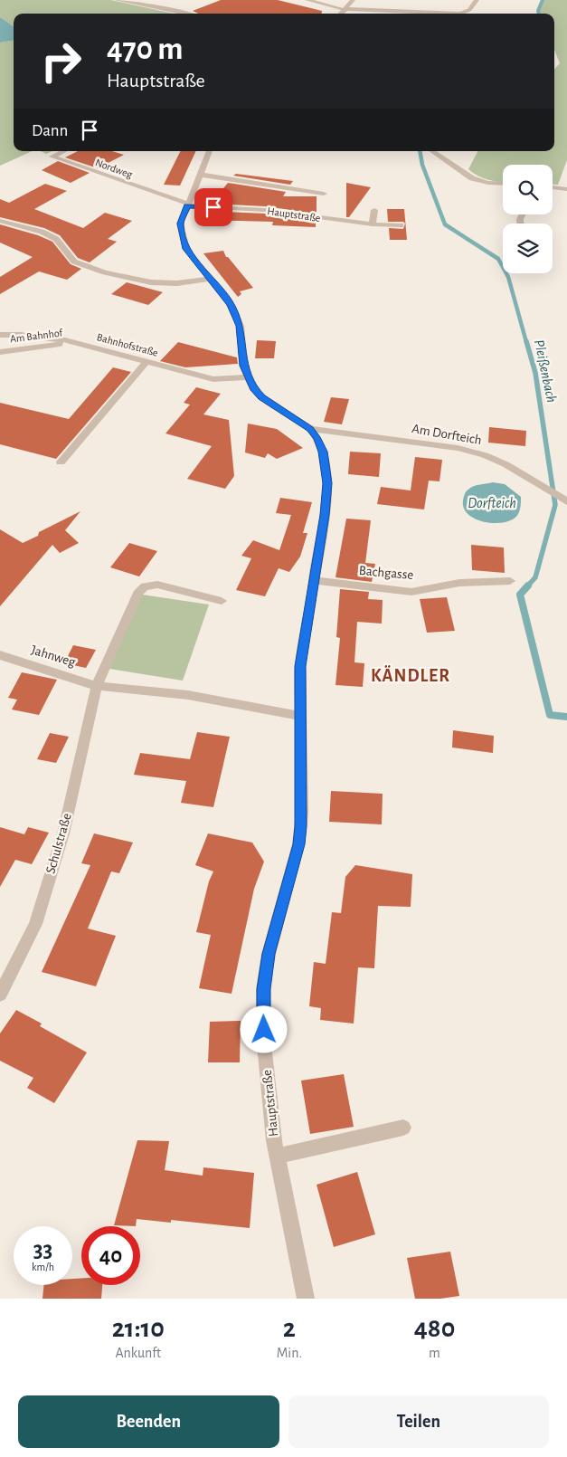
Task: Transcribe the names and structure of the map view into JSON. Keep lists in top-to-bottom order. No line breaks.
{"streets":{"street":["Nordweg","Hauptstraße","Am Bahnhof","Bahnhofstraße","Am Dorfteich","Bachgasse","Jahnweg","Schulstraße"]},"crossings":[["Nordweg","Hauptstraße"],["Hauptstraße","Bahnhofstraße"],["Hauptstraße","Am Dorfteich"],["Hauptstraße","Bachgasse"],["Am Bahnhof","Bahnhofstraße"],["Jahnweg","Schulstraße"]],"districts":["KÄNDLER"],"water":["Pleißenbach","Dorfteich"],"page":{"turn":["470 m","Hauptstraße"],"then":"Dann","speed":"33 km/h","limit":"40","eta":["21:10","Ankunft","2","Min.","480","m"],"buttons":["Beenden","Teilen"]}}
